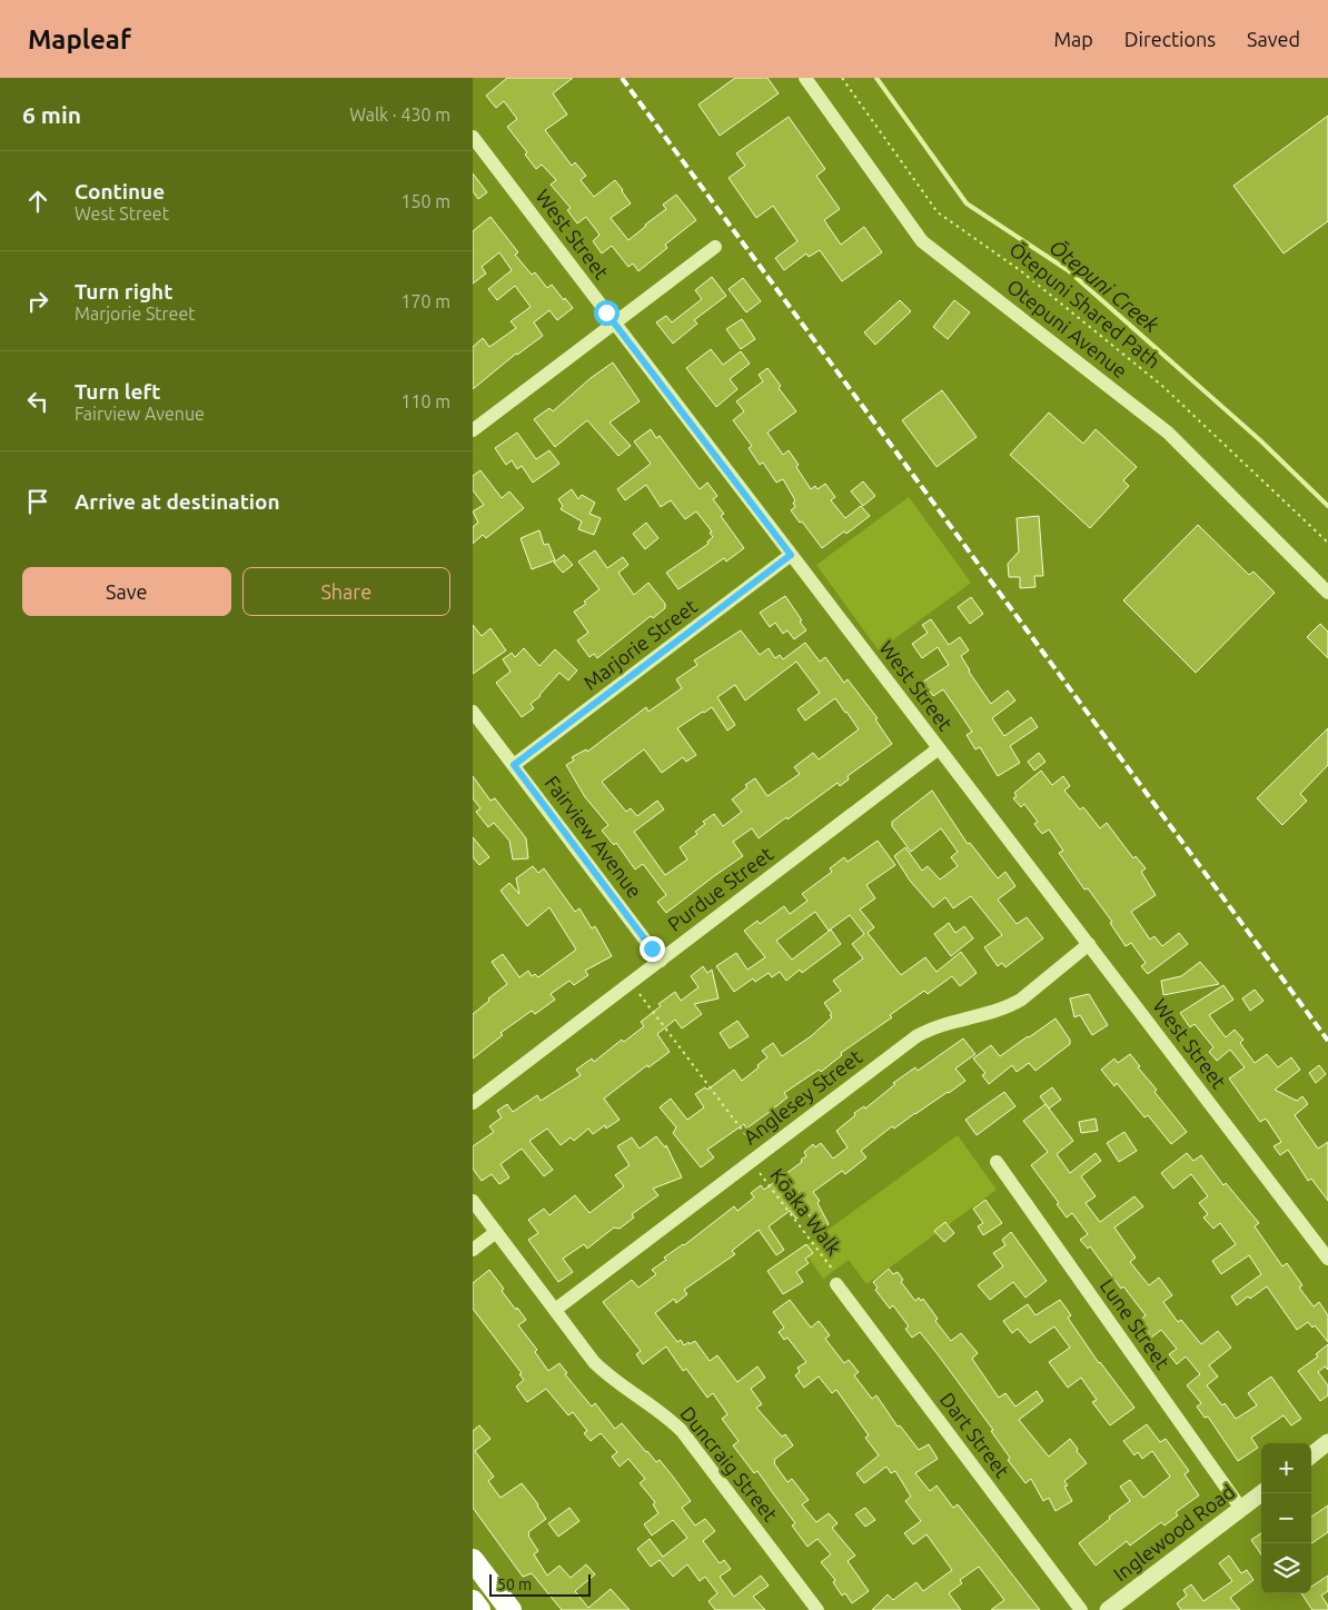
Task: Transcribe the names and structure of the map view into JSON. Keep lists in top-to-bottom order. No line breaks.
{"streets":{"street":["West Street","Otepuni Avenue","Marjorie Street","Fairview Avenue","Purdue Street","Anglesey Street","Lune Street","Dart Street","Duncraig Street","Inglewood Road"],"path":["Ōtepuni Shared Path","Kōaka Walk"]},"crossings":[["West Street","Marjorie Street"],["West Street","Purdue Street"],["West Street","Anglesey Street"],["Marjorie Street","Fairview Avenue"],["Fairview Avenue","Purdue Street"],["Anglesey Street","Duncraig Street"],["Lune Street","Inglewood Road"]],"water":["Ōtepuni Creek"],"scale_bar":"50 m","page":{"header":"Mapleaf","nav":["Map","Directions","Saved"],"heading":["6 min","Walk · 430 m"],"list":[["Continue","West Street","150 m"],["Turn right","Marjorie Street","170 m"],["Turn left","Fairview Avenue","110 m"],"Arrive at destination"],"buttons":["Save","Share"],"map_buttons":["+","−"],"scale":"50 m"}}
